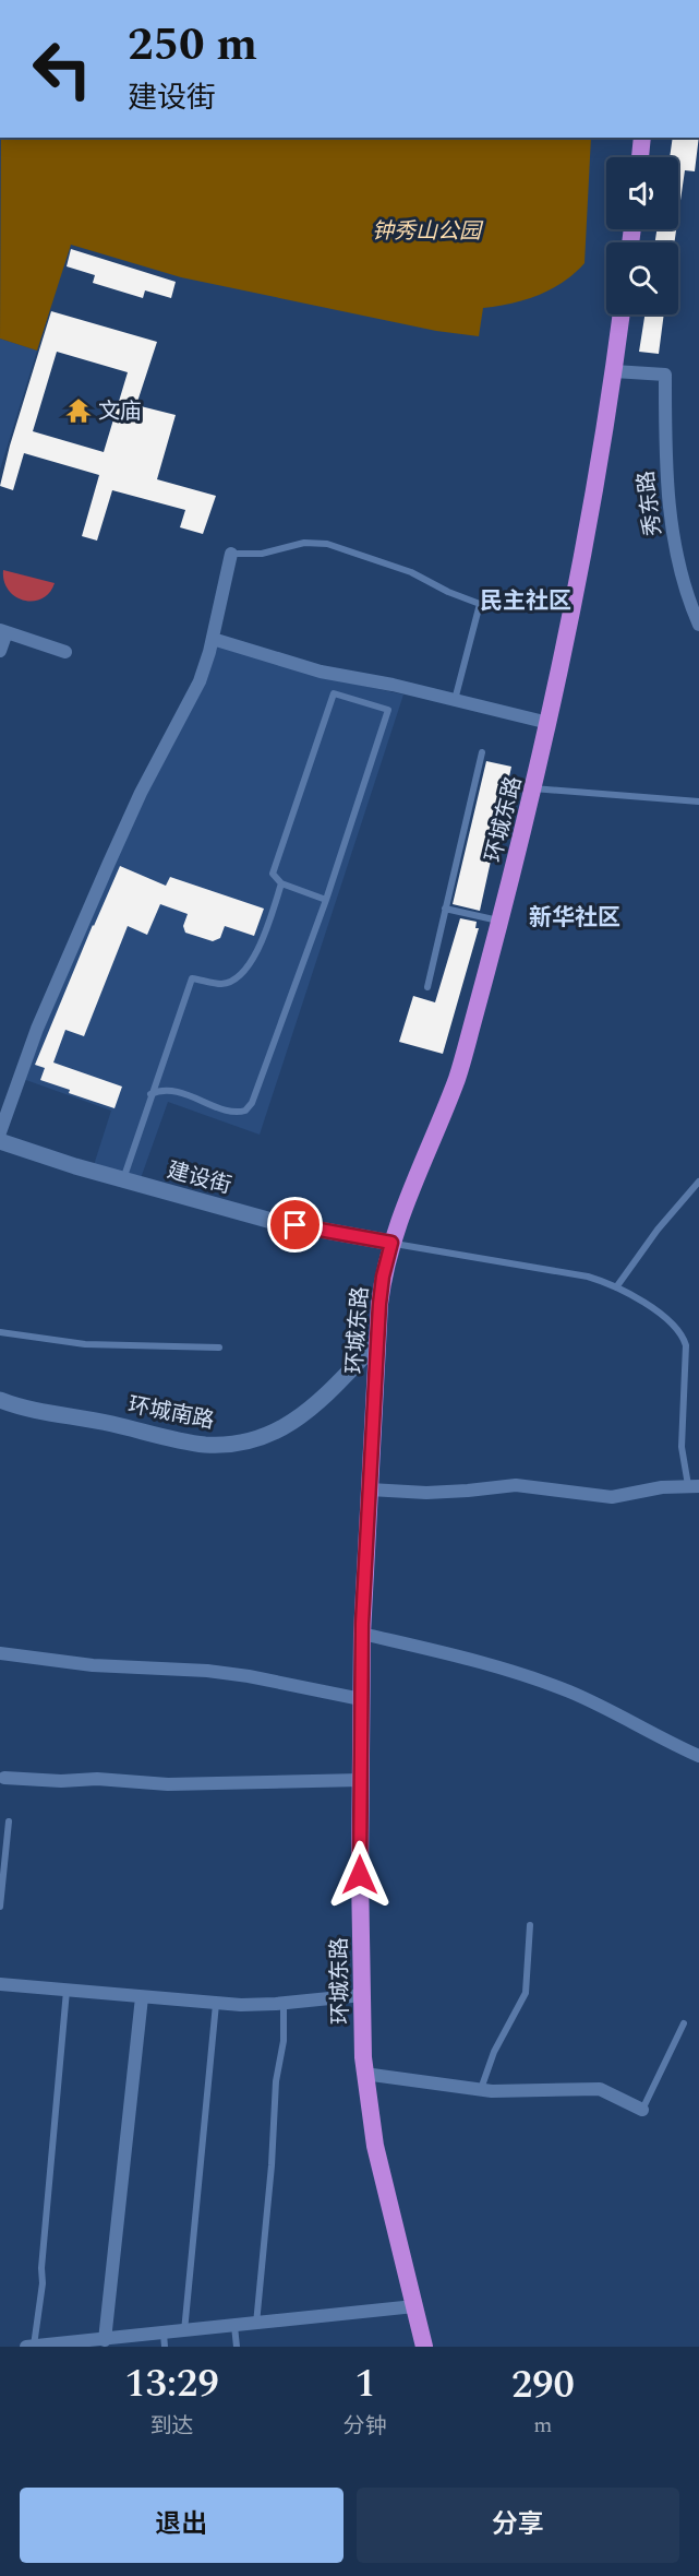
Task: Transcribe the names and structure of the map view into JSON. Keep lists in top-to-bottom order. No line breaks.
{"streets":{"highway":["环城东路"],"street":["秀东路","建设街","环城南路"]},"crossings":[["秀东路","环城东路"],["环城东路","建设街"],["环城东路","环城南路"]],"districts":["民主社区","新华社区"],"parks":["钟秀山公园"],"places":{"temple":["文庙"]},"page":{"turn":["250 m","建设街"],"eta":["13:29","到达","1","分钟","290","m"],"buttons":["退出","分享"]}}
